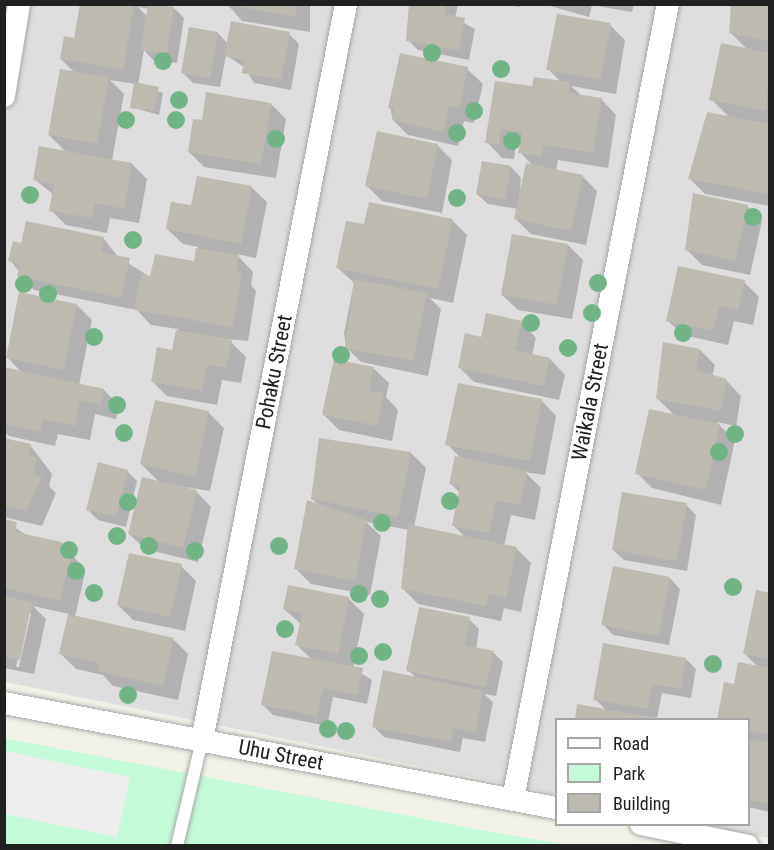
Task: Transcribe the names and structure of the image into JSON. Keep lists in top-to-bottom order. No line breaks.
{"streets":{"street":["Pohaku Street","Waikala Street","Uhu Street"]},"crossings":[["Pohaku Street","Uhu Street"],["Waikala Street","Uhu Street"]],"legend":["Road","Park","Building"]}
